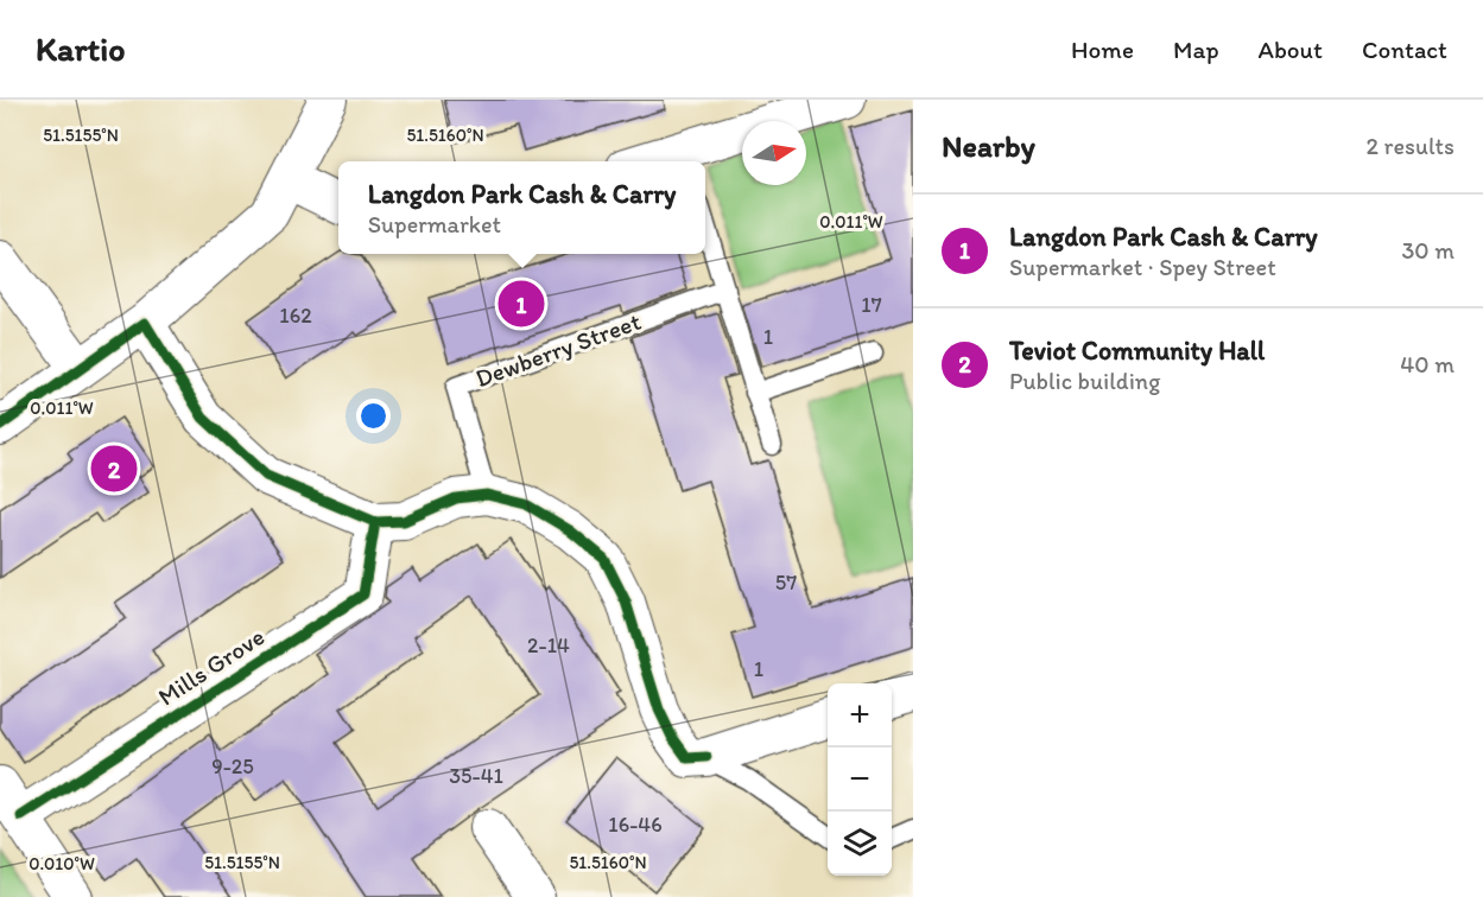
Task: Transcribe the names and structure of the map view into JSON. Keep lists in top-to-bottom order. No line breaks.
{"streets":{"street":["Mills Grove"],"lane":["Dewberry Street"]},"house_numbers":["17","162","1","57","2-14","1","9-25","35-41","16-46"],"north":"right","page":{"header":"Kartio","nav":["Home","Map","About","Contact"],"heading":["Nearby","2 results"],"popup":["Langdon Park Cash & Carry","Supermarket"],"list":[{"mark":"1","name":"Langdon Park Cash & Carry","note":"Supermarket · Spey Street","value":"30 m"},{"mark":"2","name":"Teviot Community Hall","note":"Public building","value":"40 m"}],"pins":["1","2"],"map_buttons":["+","−"]},"coordinates":["51.5155°N","51.5160°N","0.011°W","0.010°W"]}
